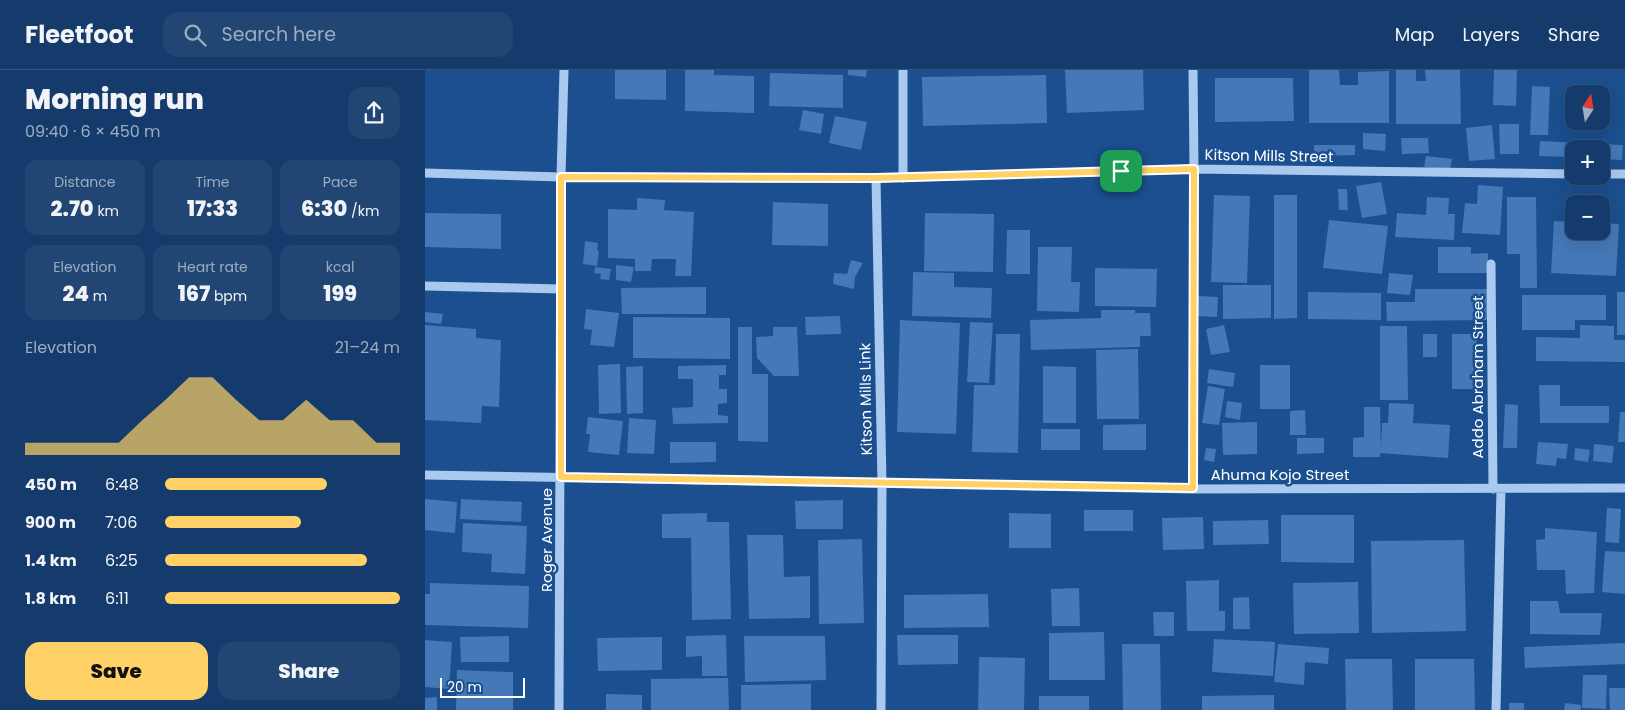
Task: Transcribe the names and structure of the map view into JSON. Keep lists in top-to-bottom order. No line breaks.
{"streets":{"street":["Kitson Mills Street","Addo Abraham Street","Kitson Mills Link","Ahuma Kojo Street","Roger Avenue"]},"crossings":[["Kitson Mills Street","Kitson Mills Link"],["Kitson Mills Street","Roger Avenue"],["Addo Abraham Street","Ahuma Kojo Street"],["Kitson Mills Link","Ahuma Kojo Street"],["Ahuma Kojo Street","Roger Avenue"]],"scale_bar":"20 m","north":"top","page":{"header":"Fleetfoot","search":"Search here","nav":["Map","Layers","Share"],"heading":["Morning run","09:40 · 6 × 450 m"],"map_buttons":["+","−"],"stats":[["Distance","2.70 km"],["Time","17:33"],["Pace","6:30 /km"],["Elevation","24 m"],["Heart rate","167 bpm"],["kcal","199"]],"chart":["Elevation","21–24 m"],"list":[{"name":"450 m","note":"6:48"},{"name":"900 m","note":"7:06"},{"name":"1.4 km","note":"6:25"},{"name":"1.8 km","note":"6:11"}],"buttons":["Save","Share"],"scale":"20 m"}}
